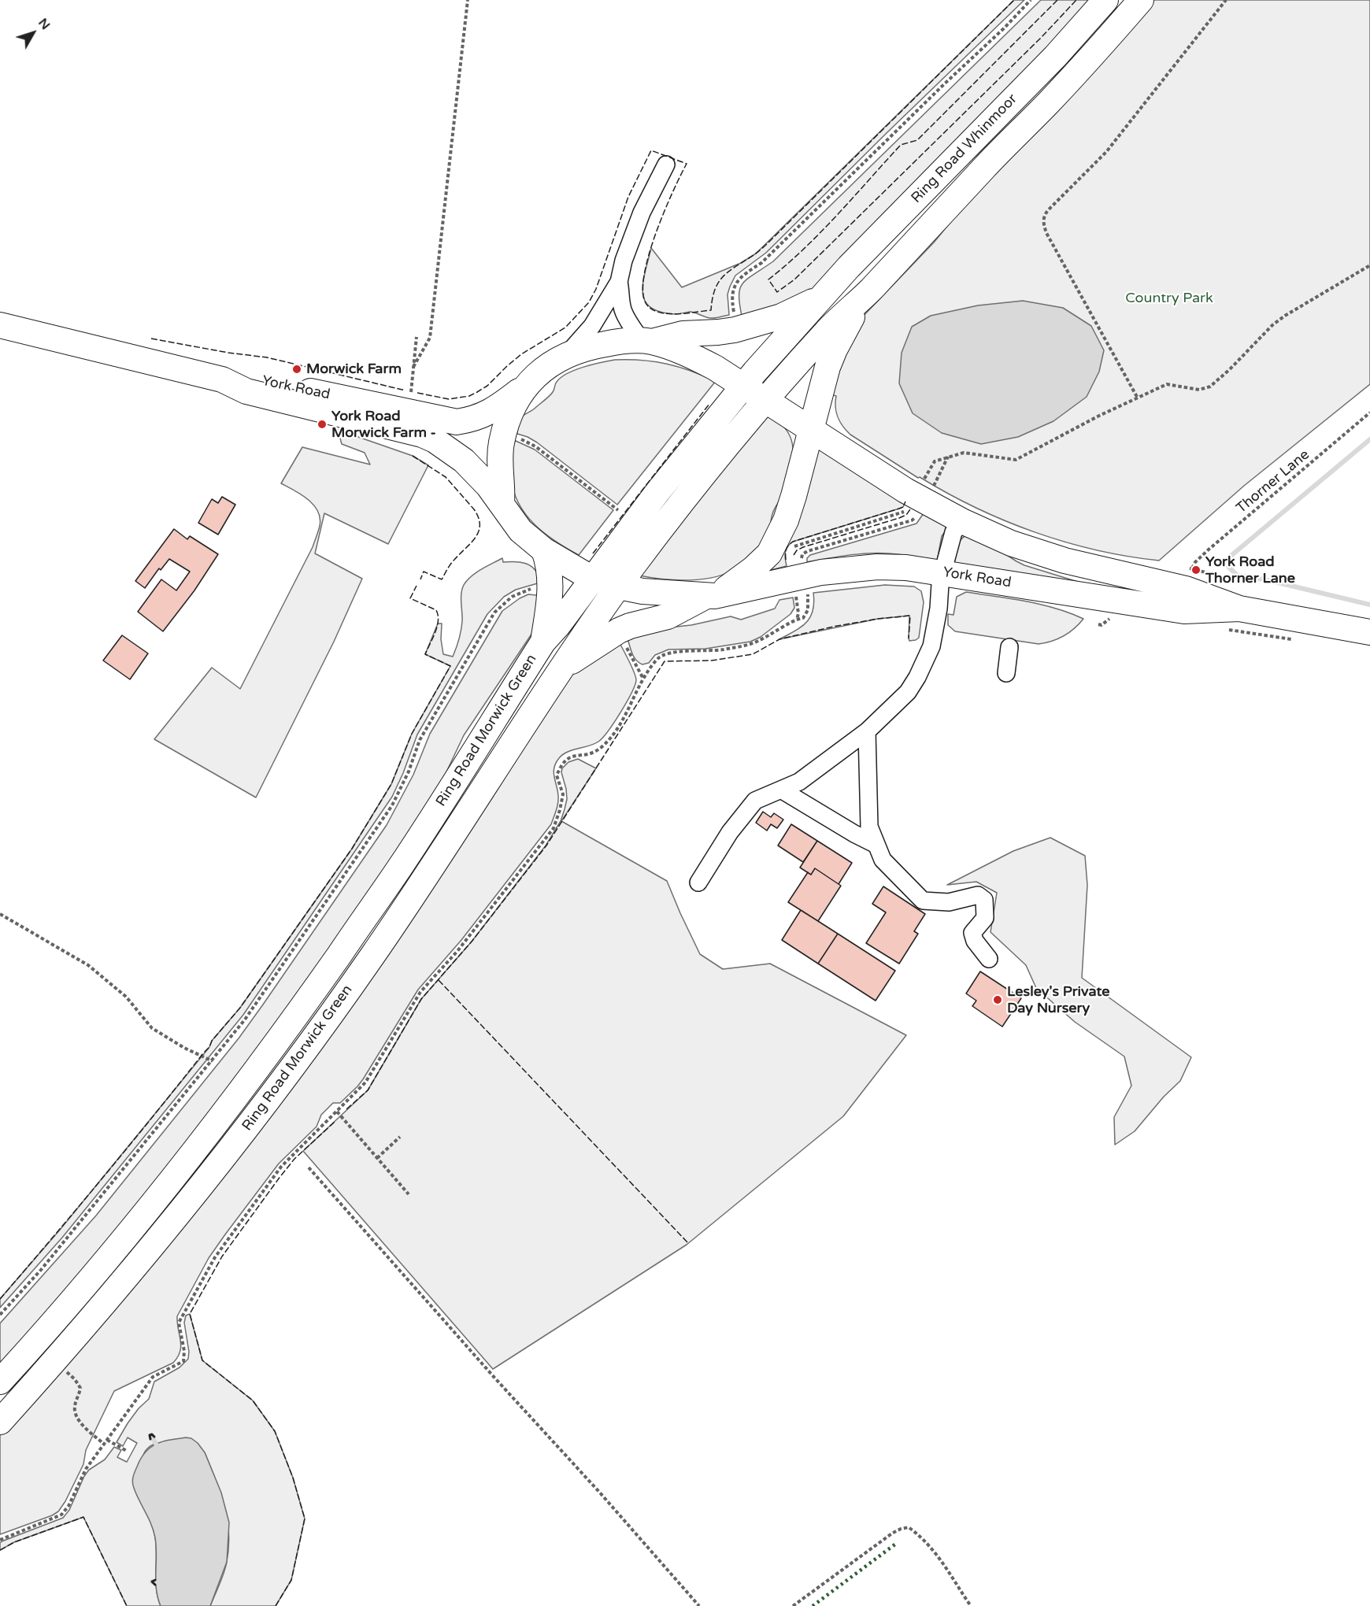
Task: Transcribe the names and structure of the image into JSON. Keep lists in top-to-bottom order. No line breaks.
{"streets":{"highway":["Ring Road Whinmoor","York Road","Ring Road Morwick Green"],"path":["Thorner Lane"]},"crossings":[["Ring Road Whinmoor","York Road"],["Ring Road Whinmoor","Ring Road Morwick Green"],["York Road","Ring Road Morwick Green"]],"parks":["Country Park"],"places":["Morwick Farm","York Road Morwick Farm -","York Road Thorner Lane","Lesley's Private Day Nursery"],"north":"top right"}
